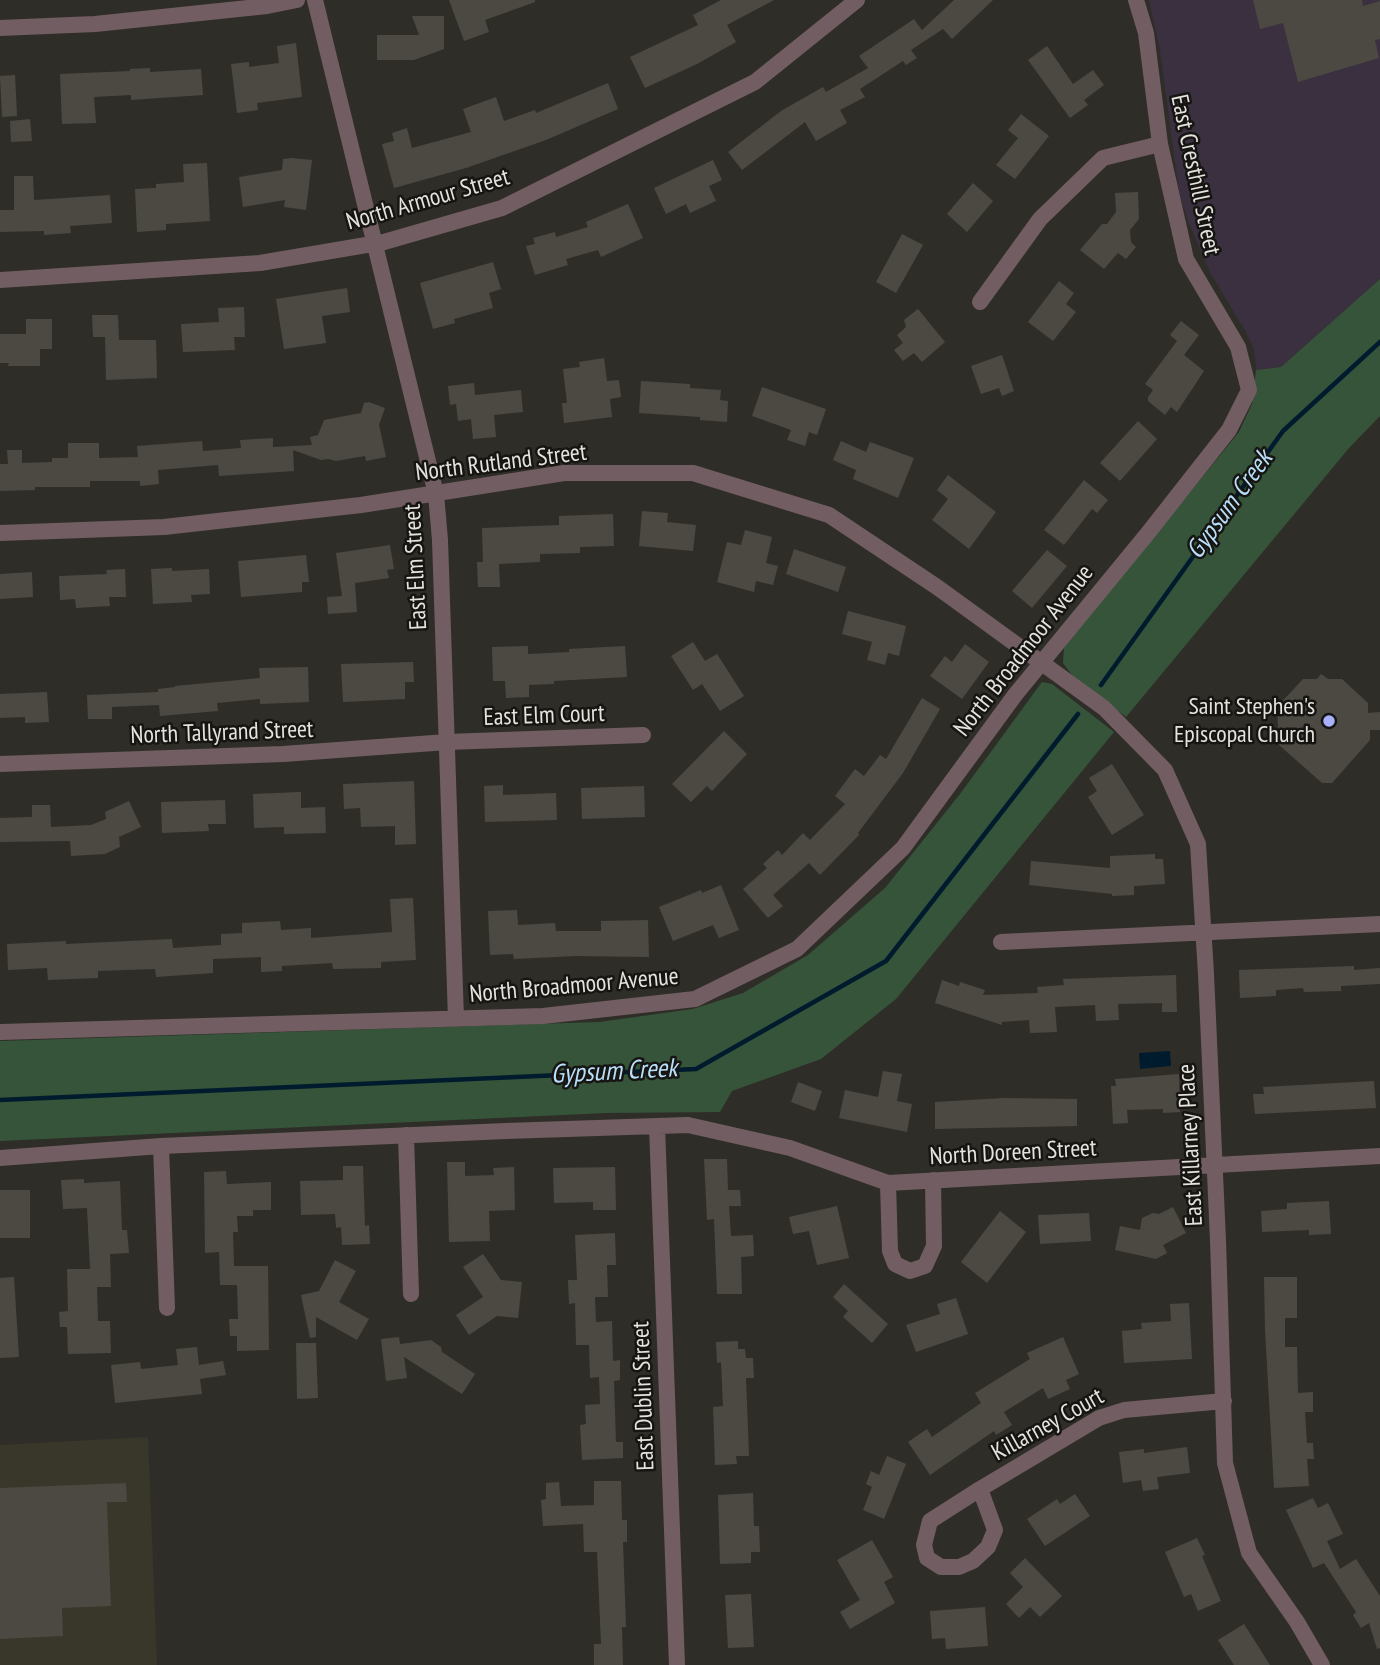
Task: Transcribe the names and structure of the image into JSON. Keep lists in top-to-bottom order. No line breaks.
{"streets":{"street":["East Cresthill Street","North Armour Street","North Rutland Street","East Elm Street","North Broadmoor Avenue","East Elm Court","North Tallyrand Street","East Killarney Place","North Doreen Street","East Dublin Street","Killarney Court"]},"crossings":[["East Cresthill Street","North Broadmoor Avenue"],["North Armour Street","East Elm Street"],["North Rutland Street","East Elm Street"],["North Rutland Street","North Broadmoor Avenue"],["North Rutland Street","East Killarney Place"],["East Elm Street","North Broadmoor Avenue"],["East Elm Street","East Elm Court"],["East Elm Street","North Tallyrand Street"],["North Broadmoor Avenue","East Killarney Place"],["East Elm Court","North Tallyrand Street"],["East Killarney Place","North Doreen Street"],["East Killarney Place","Killarney Court"],["North Doreen Street","East Dublin Street"]],"water":["Gypsum Creek"],"places":["Saint Stephen's Episcopal Church"]}
